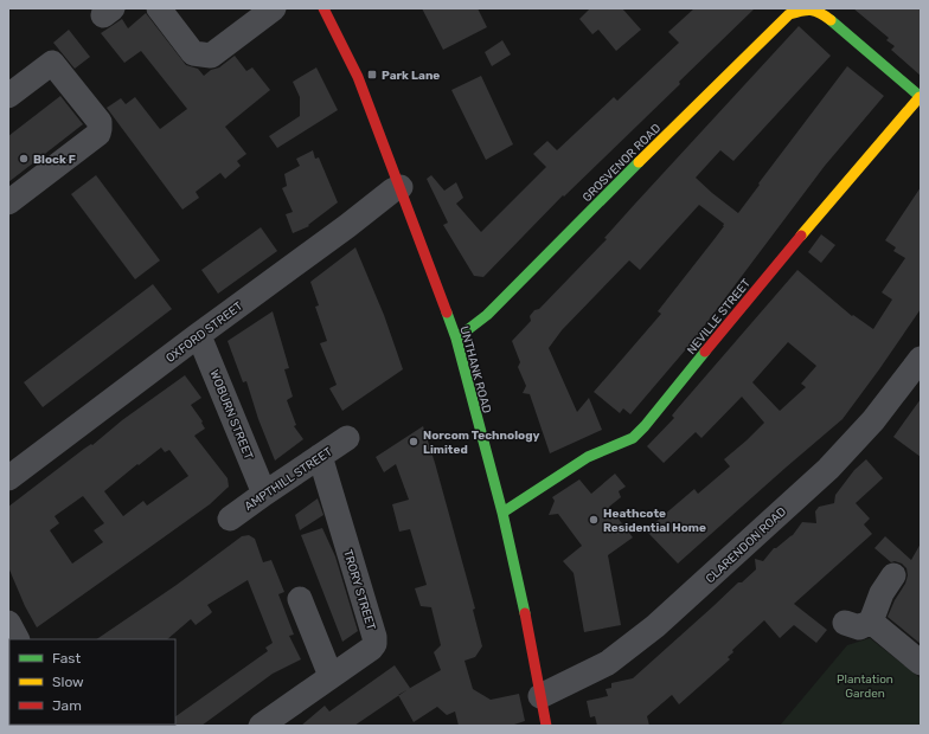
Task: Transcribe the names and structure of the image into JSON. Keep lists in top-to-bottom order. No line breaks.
{"streets":{"street":["GROSVENOR ROAD","NEVILLE STREET","OXFORD STREET","UNTHANK ROAD","WOBURN STREET","AMPTHILL STREET","CLARENDON ROAD","TRORY STREET"]},"crossings":[["GROSVENOR ROAD","UNTHANK ROAD"],["NEVILLE STREET","UNTHANK ROAD"],["OXFORD STREET","UNTHANK ROAD"],["OXFORD STREET","WOBURN STREET"],["UNTHANK ROAD","CLARENDON ROAD"],["WOBURN STREET","AMPTHILL STREET"],["AMPTHILL STREET","TRORY STREET"]],"parks":["Plantation Garden"],"places":{"transit":["Park Lane"],"other":["Block F","Norcom Technology Limited","Heathcote Residential Home"]},"legend":["Fast","Slow","Jam"]}
